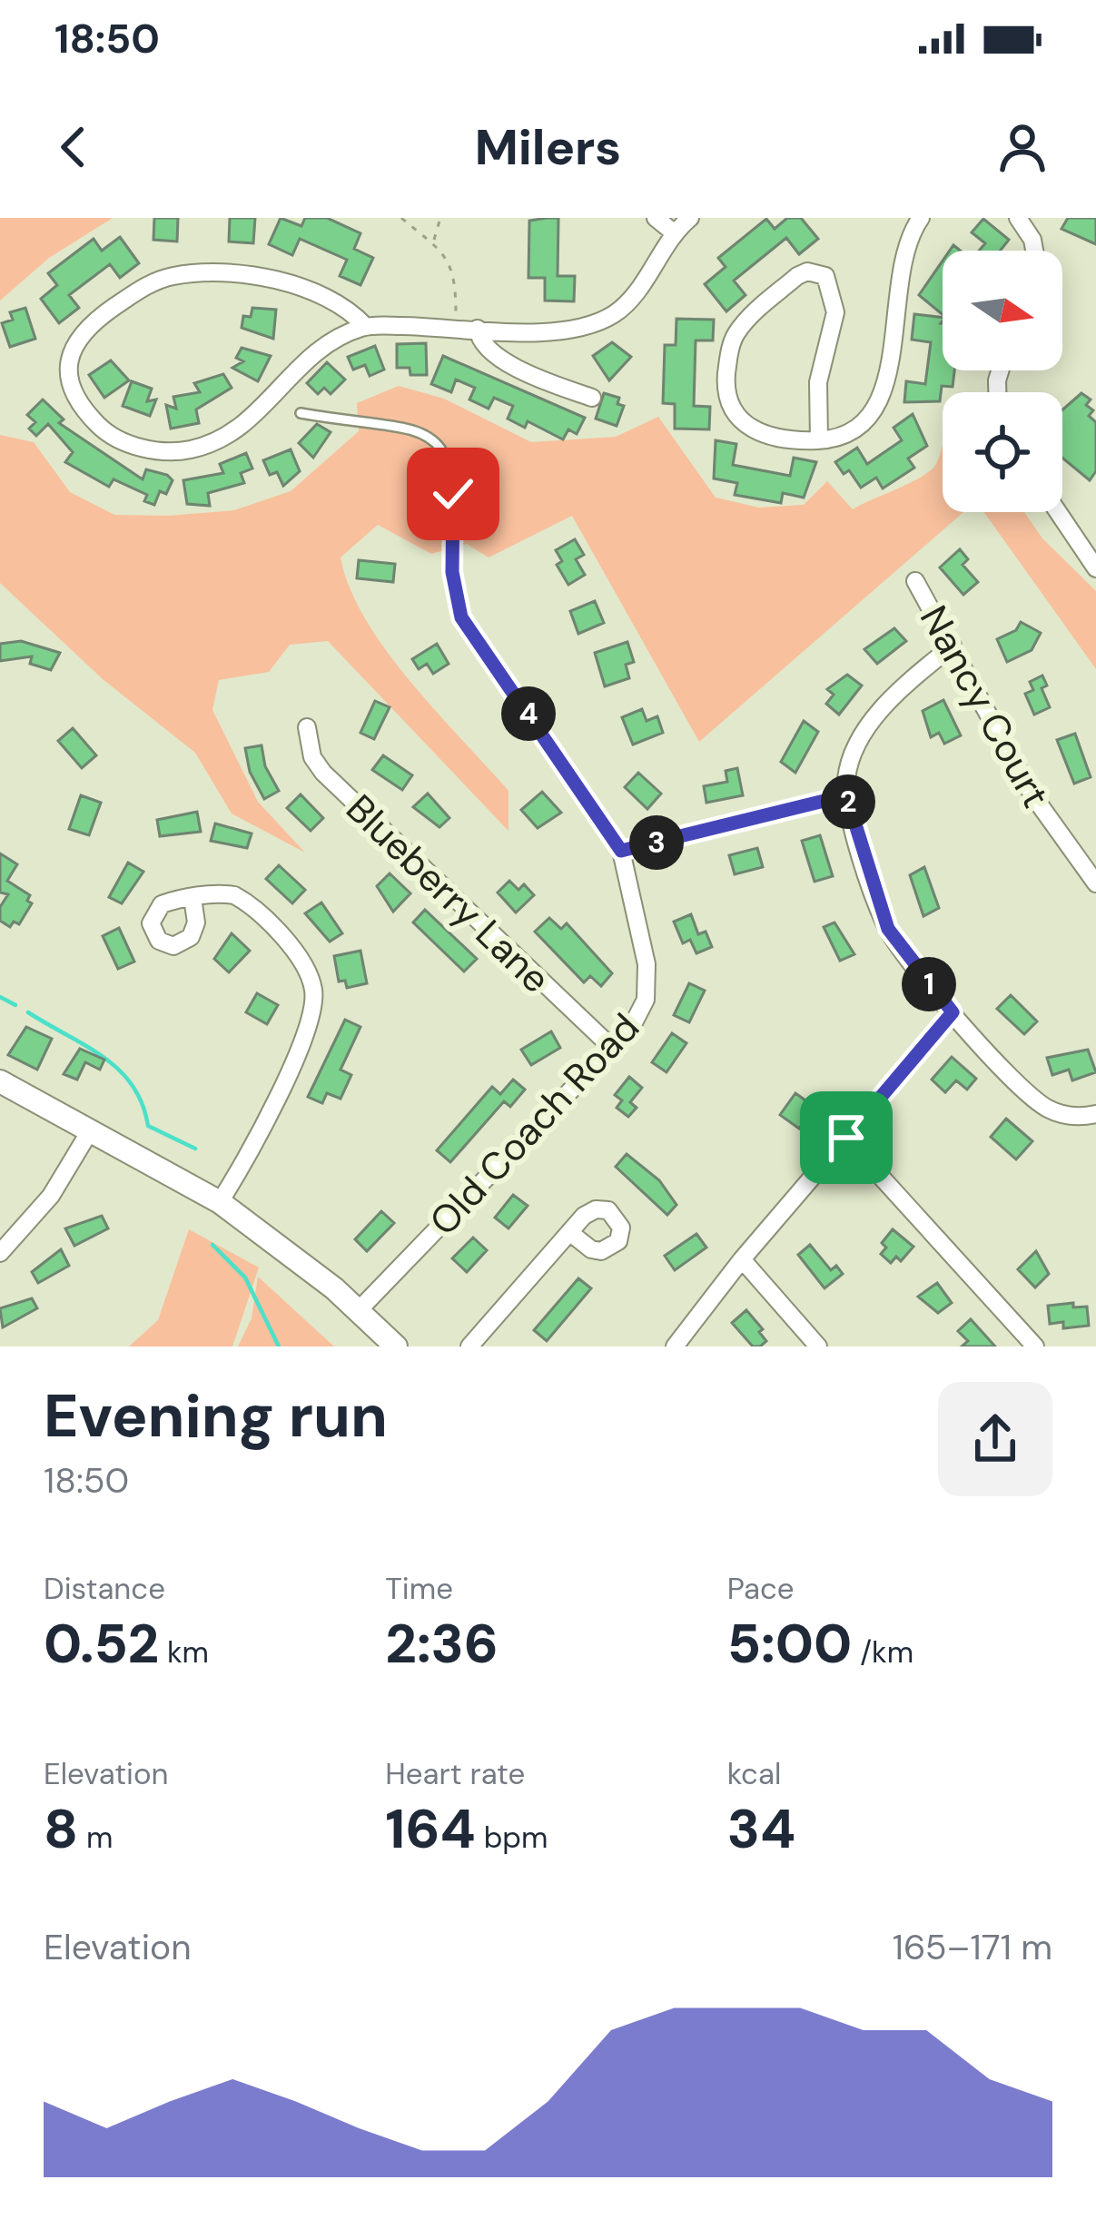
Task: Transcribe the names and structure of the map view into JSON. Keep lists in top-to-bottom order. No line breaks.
{"streets":{"street":["Nancy Court","Blueberry Lane","Old Coach Road"]},"crossings":[["Blueberry Lane","Old Coach Road"]],"north":"right","page":{"status":"18:50","header":"Milers","pins":["4","2","3","1"],"heading":["Evening run","18:50"],"stats":[["Distance","0.52 km"],["Time","2:36"],["Pace","5:00 /km"],["Elevation","8 m"],["Heart rate","164 bpm"],["kcal","34"]],"chart":["Elevation","165–171 m"]}}
